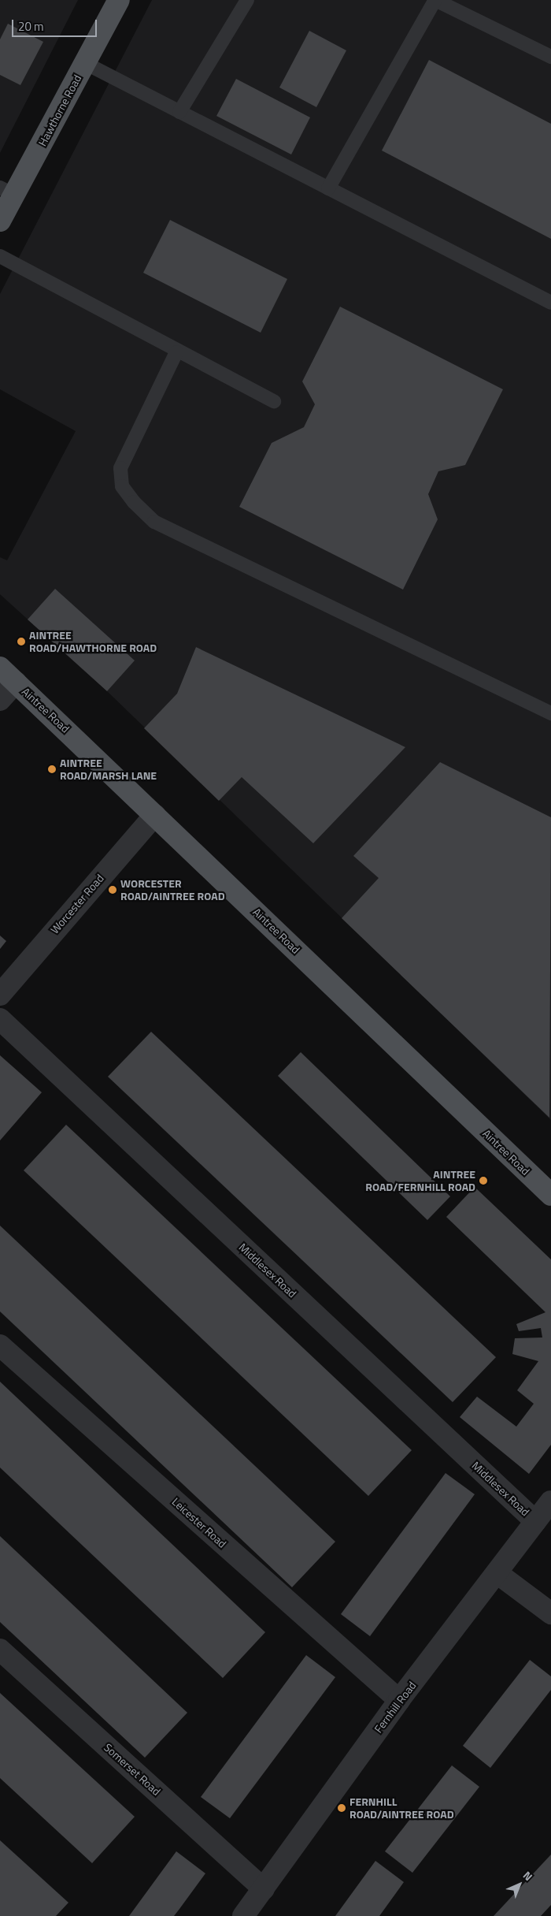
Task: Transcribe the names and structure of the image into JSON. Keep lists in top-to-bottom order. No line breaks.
{"streets":{"main road":["Hawthorne Road","Aintree Road"],"street":["Worcester Road","Middlesex Road","Leicester Road","Fernhill Road","Somerset Road"]},"crossings":[["Aintree Road","Worcester Road"],["Middlesex Road","Fernhill Road"],["Leicester Road","Fernhill Road"],["Fernhill Road","Somerset Road"]],"places":["AINTREE ROAD/HAWTHORNE ROAD","AINTREE ROAD/MARSH LANE","WORCESTER ROAD/AINTREE ROAD","AINTREE ROAD/FERNHILL ROAD","FERNHILL ROAD/AINTREE ROAD"],"scale_bar":"20 m","north":"top right"}
